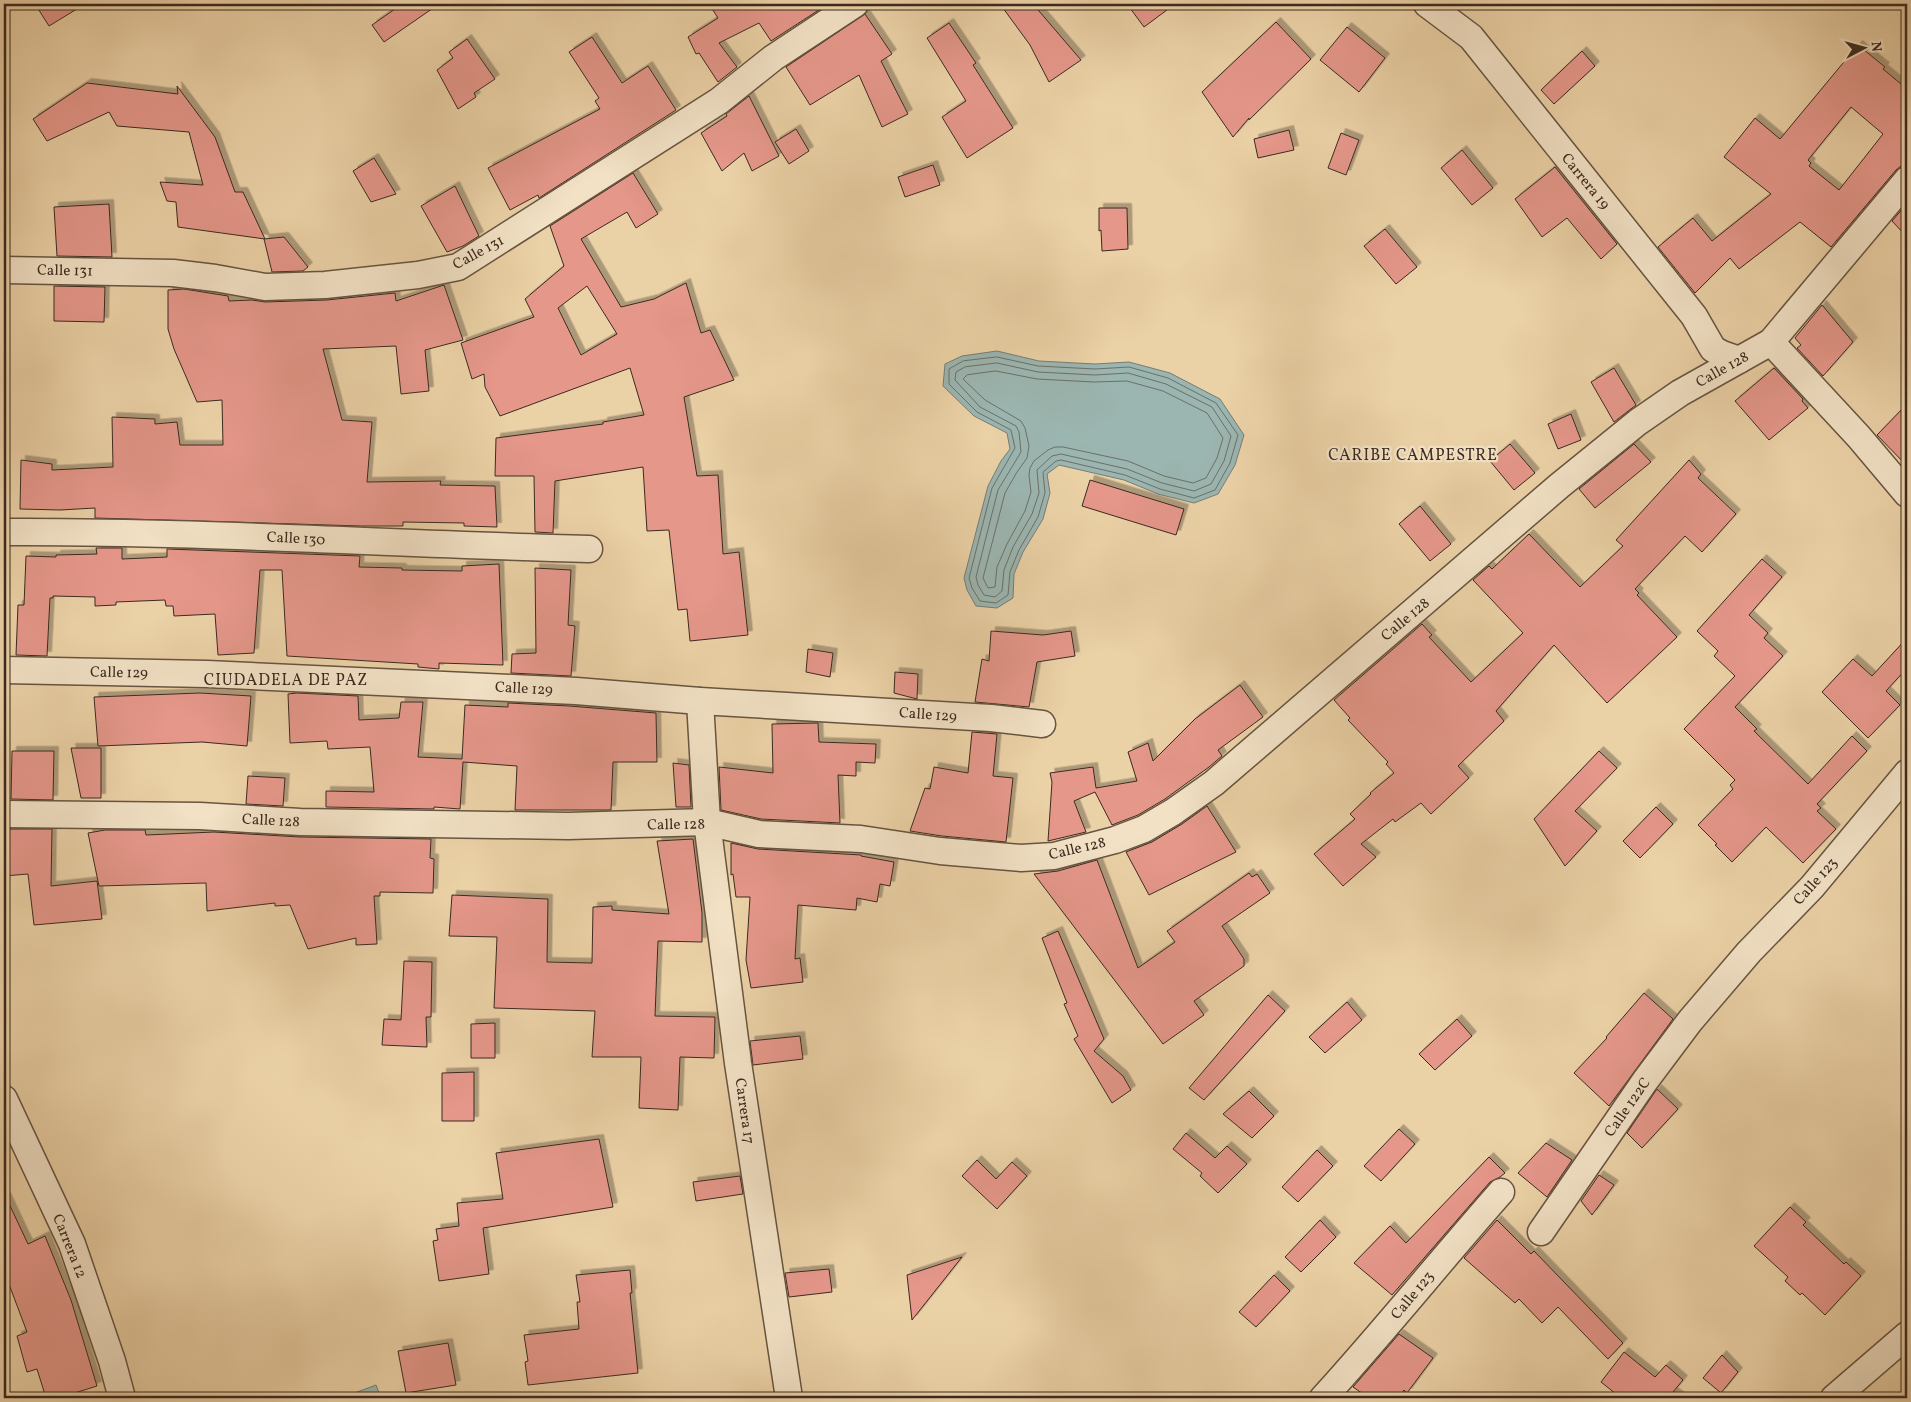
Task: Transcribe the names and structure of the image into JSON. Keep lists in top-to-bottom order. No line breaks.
{"streets":{"street":["Carrera 19","Calle 131","Calle 128","Calle 130","Calle 129","Calle 123","Calle 122C","Carrera 17","Carrera 12"]},"crossings":[["Carrera 19","Calle 128"],["Calle 128","Carrera 17"],["Calle 129","Carrera 17"],["Calle 123","Calle 122C"]],"districts":["CARIBE CAMPESTRE","CIUDADELA DE PAZ"],"north":"right"}
